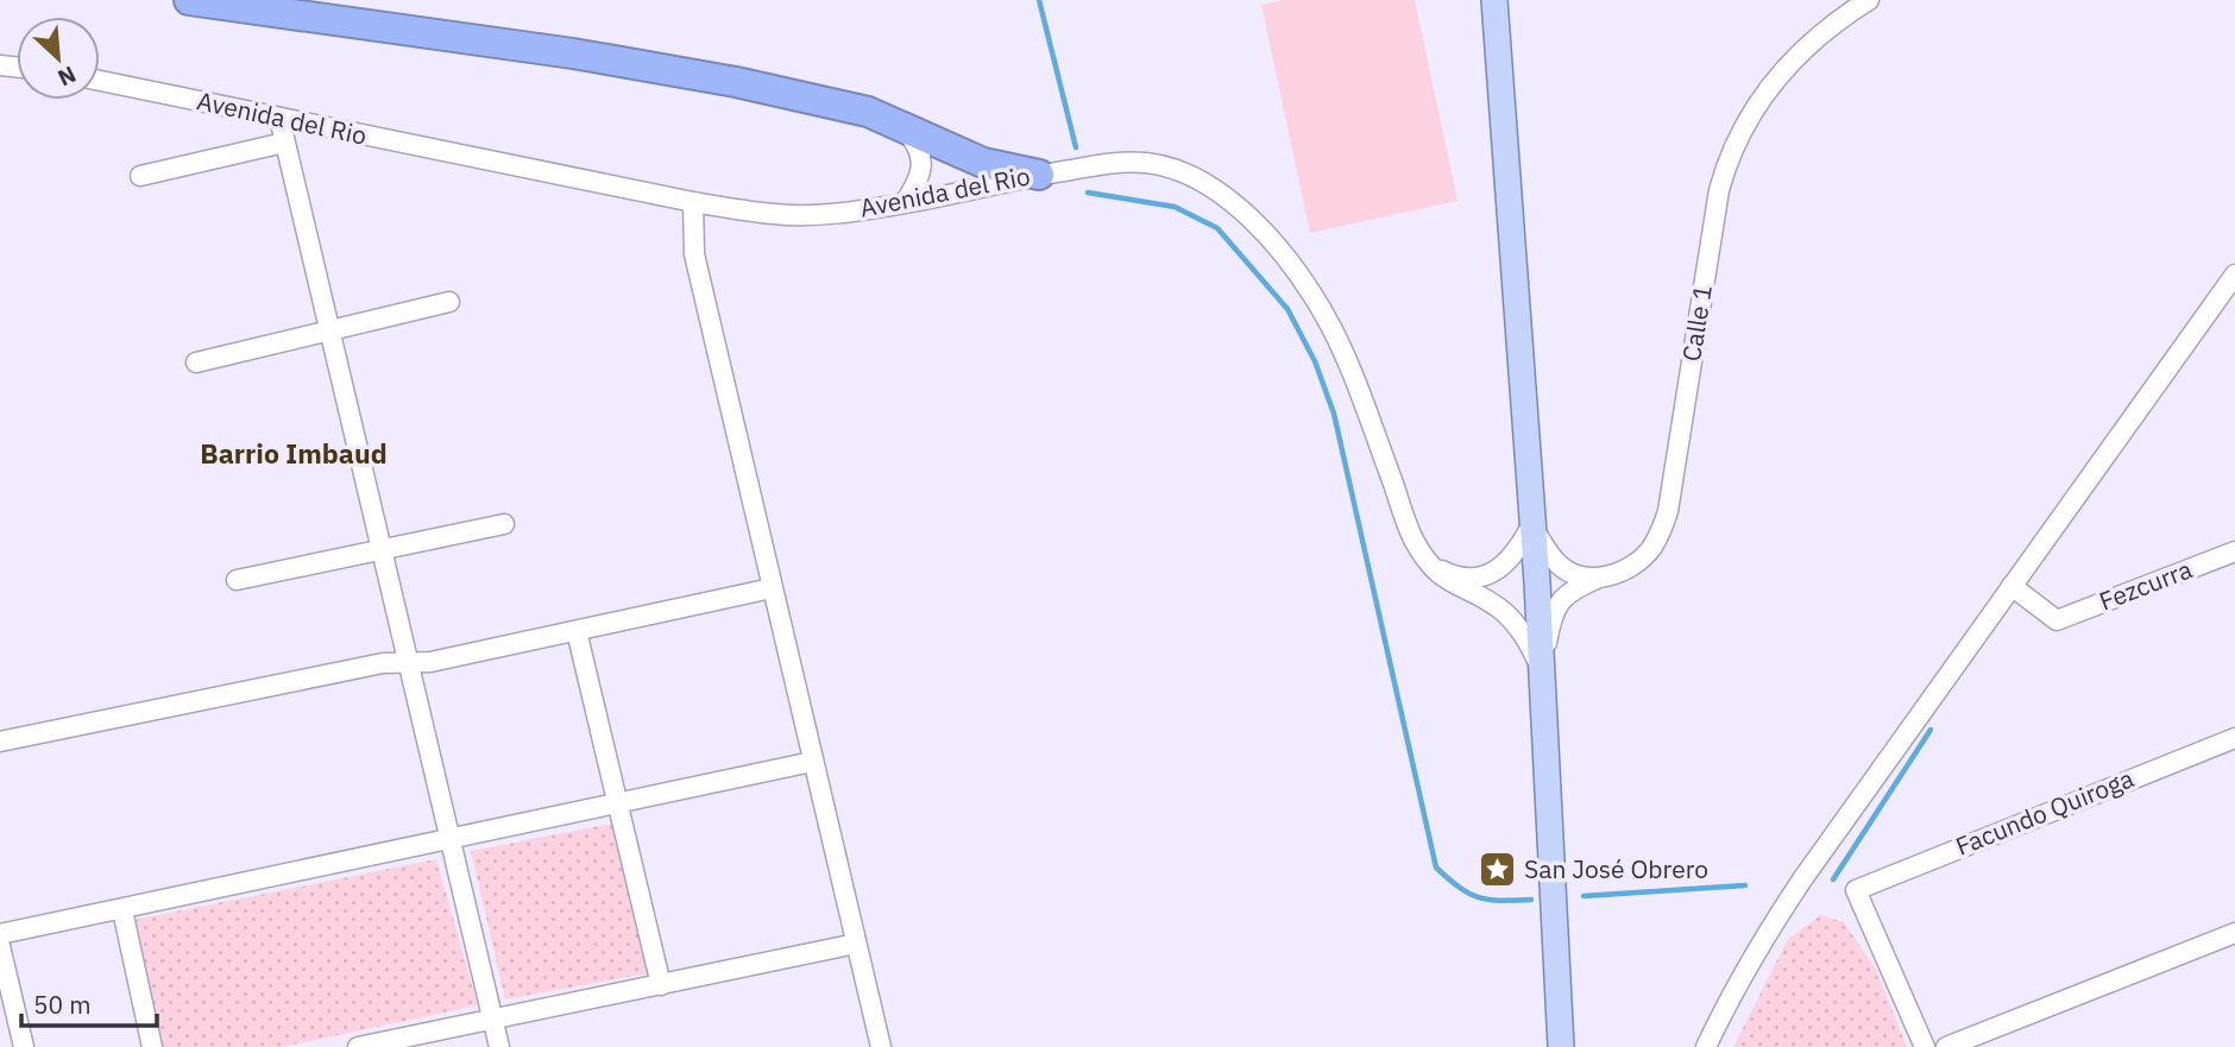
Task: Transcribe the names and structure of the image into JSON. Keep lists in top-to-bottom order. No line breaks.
{"streets":{"street":["Avenida del Rio","Calle 1","Fezcurra","Facundo Quiroga"]},"crossings":[["Avenida del Rio","Calle 1"]],"districts":["Barrio Imbaud"],"places":{"place":["San José Obrero"]},"scale_bar":"50 m","north":"bottom right"}
